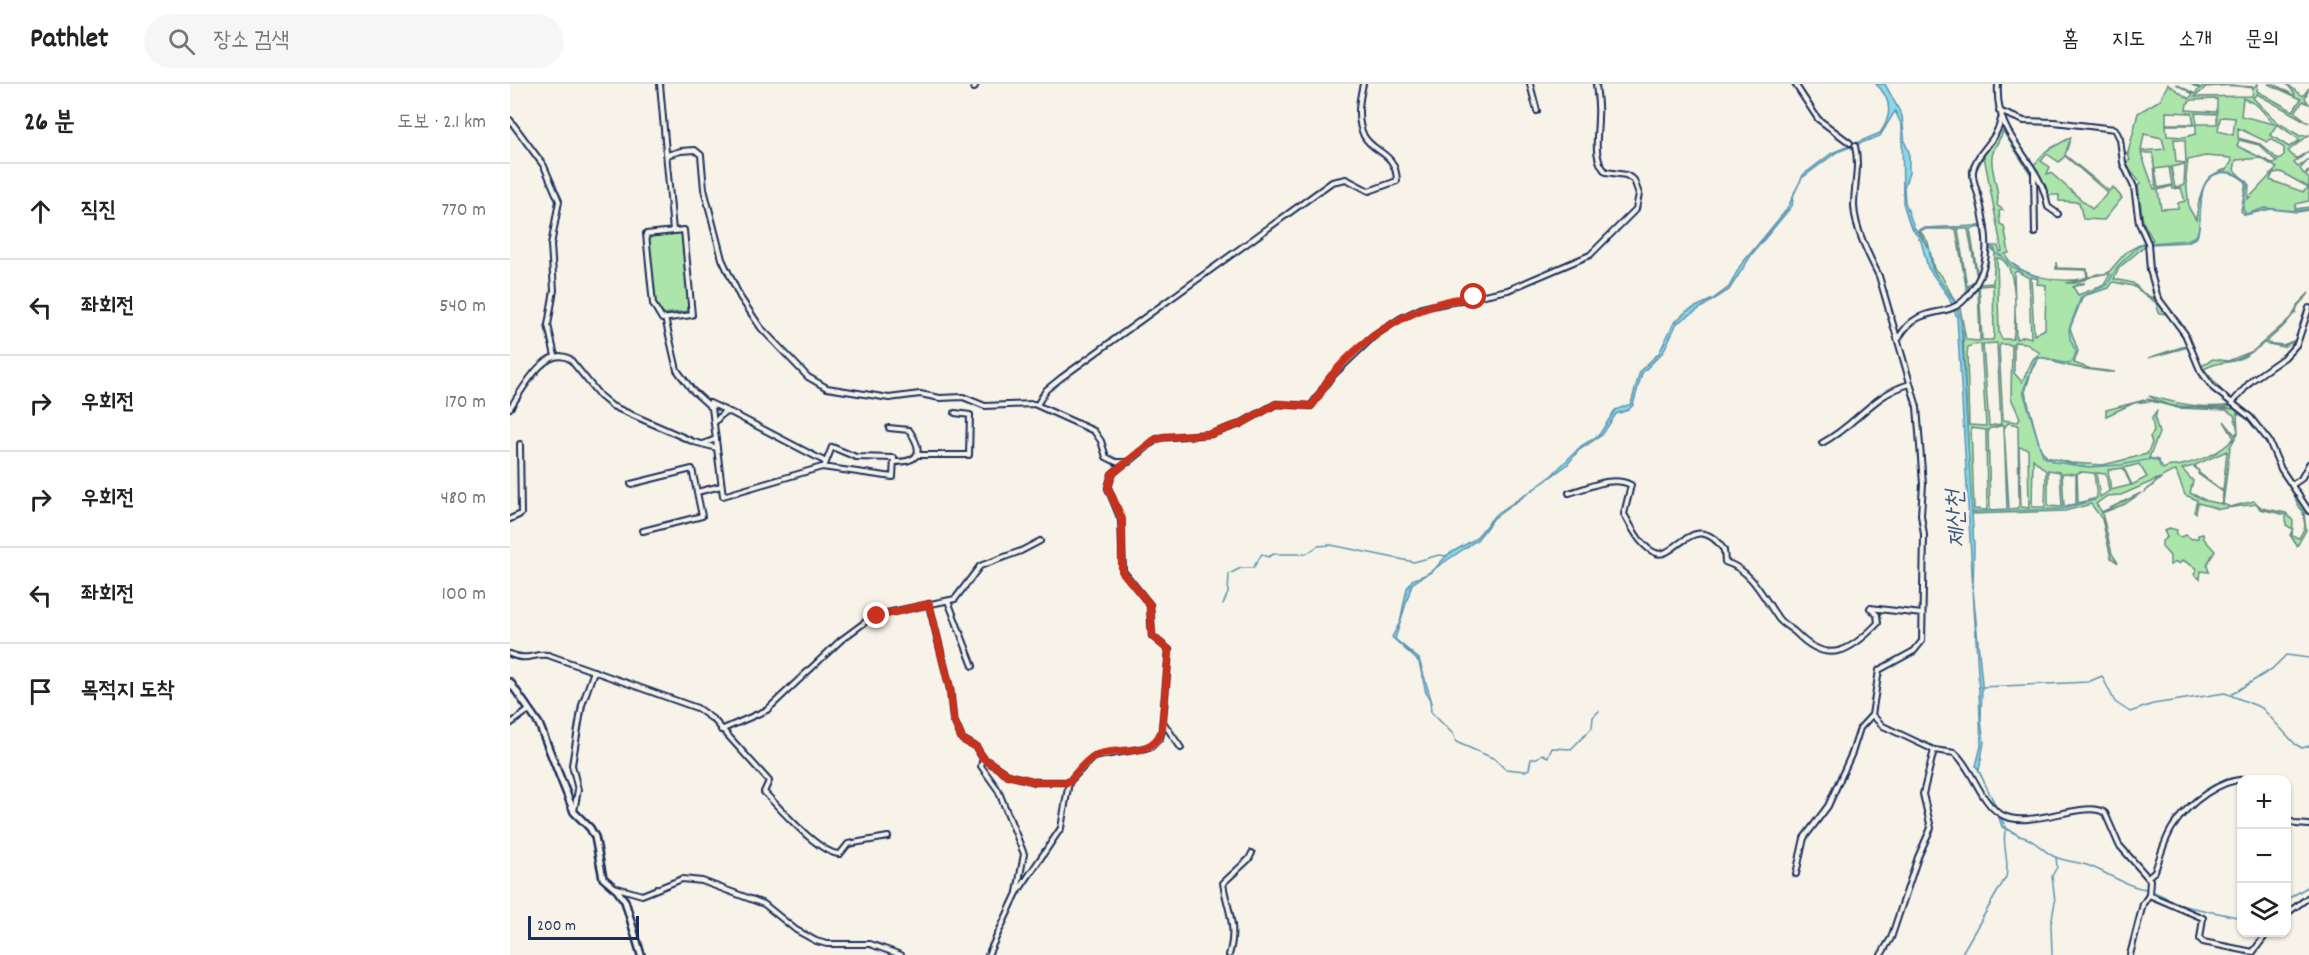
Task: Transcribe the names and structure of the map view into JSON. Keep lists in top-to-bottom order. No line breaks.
{"water":["제산천"],"scale_bar":"200 m","page":{"header":"Pathlet","search":"장소 검색","nav":["홈","지도","소개","문의"],"heading":["26 분","도보 · 2.1 km"],"list":[["직진","770 m"],["좌회전","540 m"],["우회전","170 m"],["우회전","480 m"],["좌회전","100 m"],"목적지 도착"],"map_buttons":["+","−"],"scale":"200 m"}}
